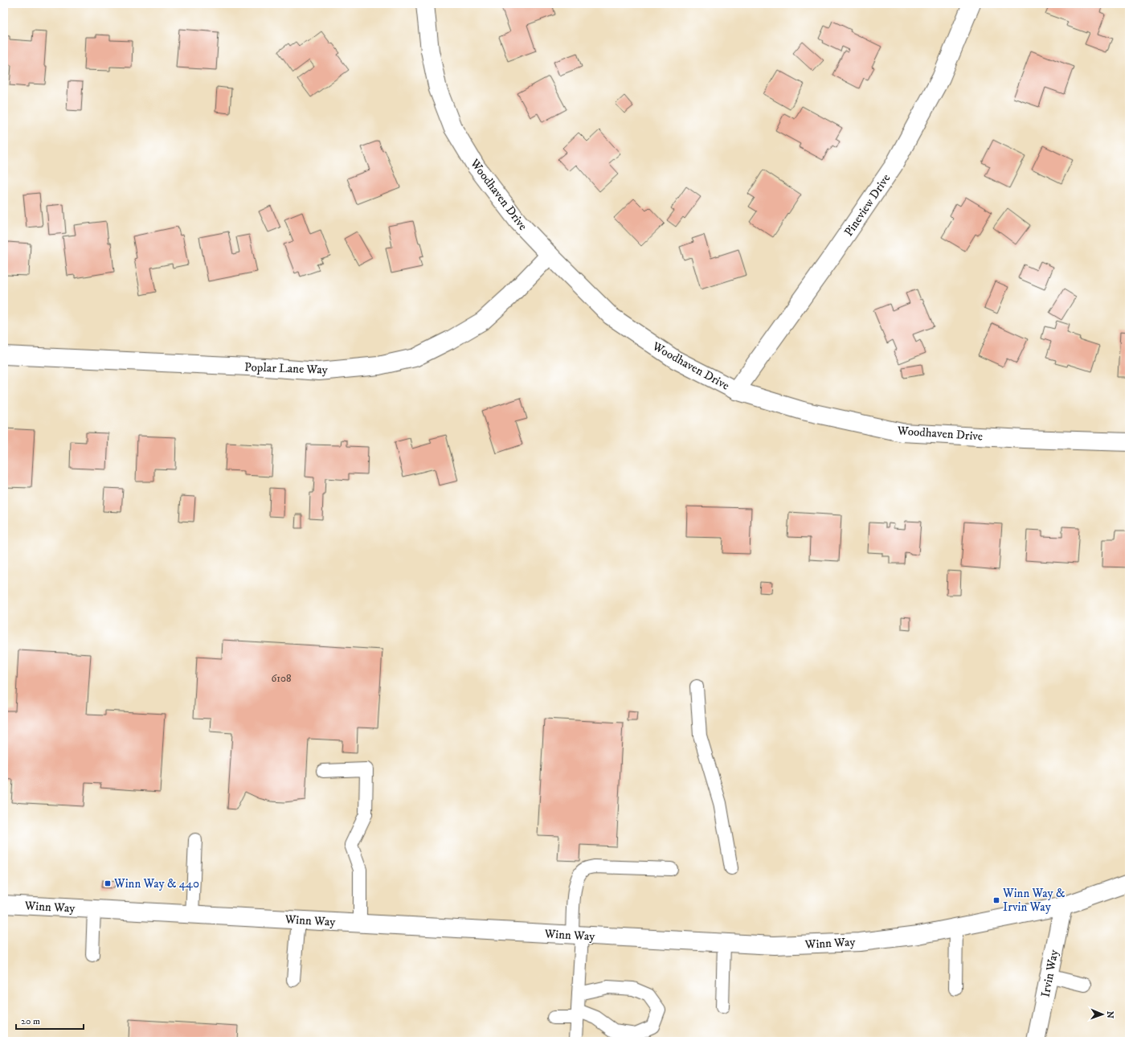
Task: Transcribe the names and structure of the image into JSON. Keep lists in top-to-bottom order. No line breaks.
{"streets":{"street":["Woodhaven Drive","Pineview Drive","Poplar Lane Way","Winn Way","Irvin Way"]},"crossings":[["Woodhaven Drive","Pineview Drive"],["Woodhaven Drive","Poplar Lane Way"],["Winn Way","Irvin Way"]],"places":{"transit":["Winn Way & 440","Winn Way & Irvin Way"]},"house_numbers":["6108"],"scale_bar":"20 m","north":"right"}
